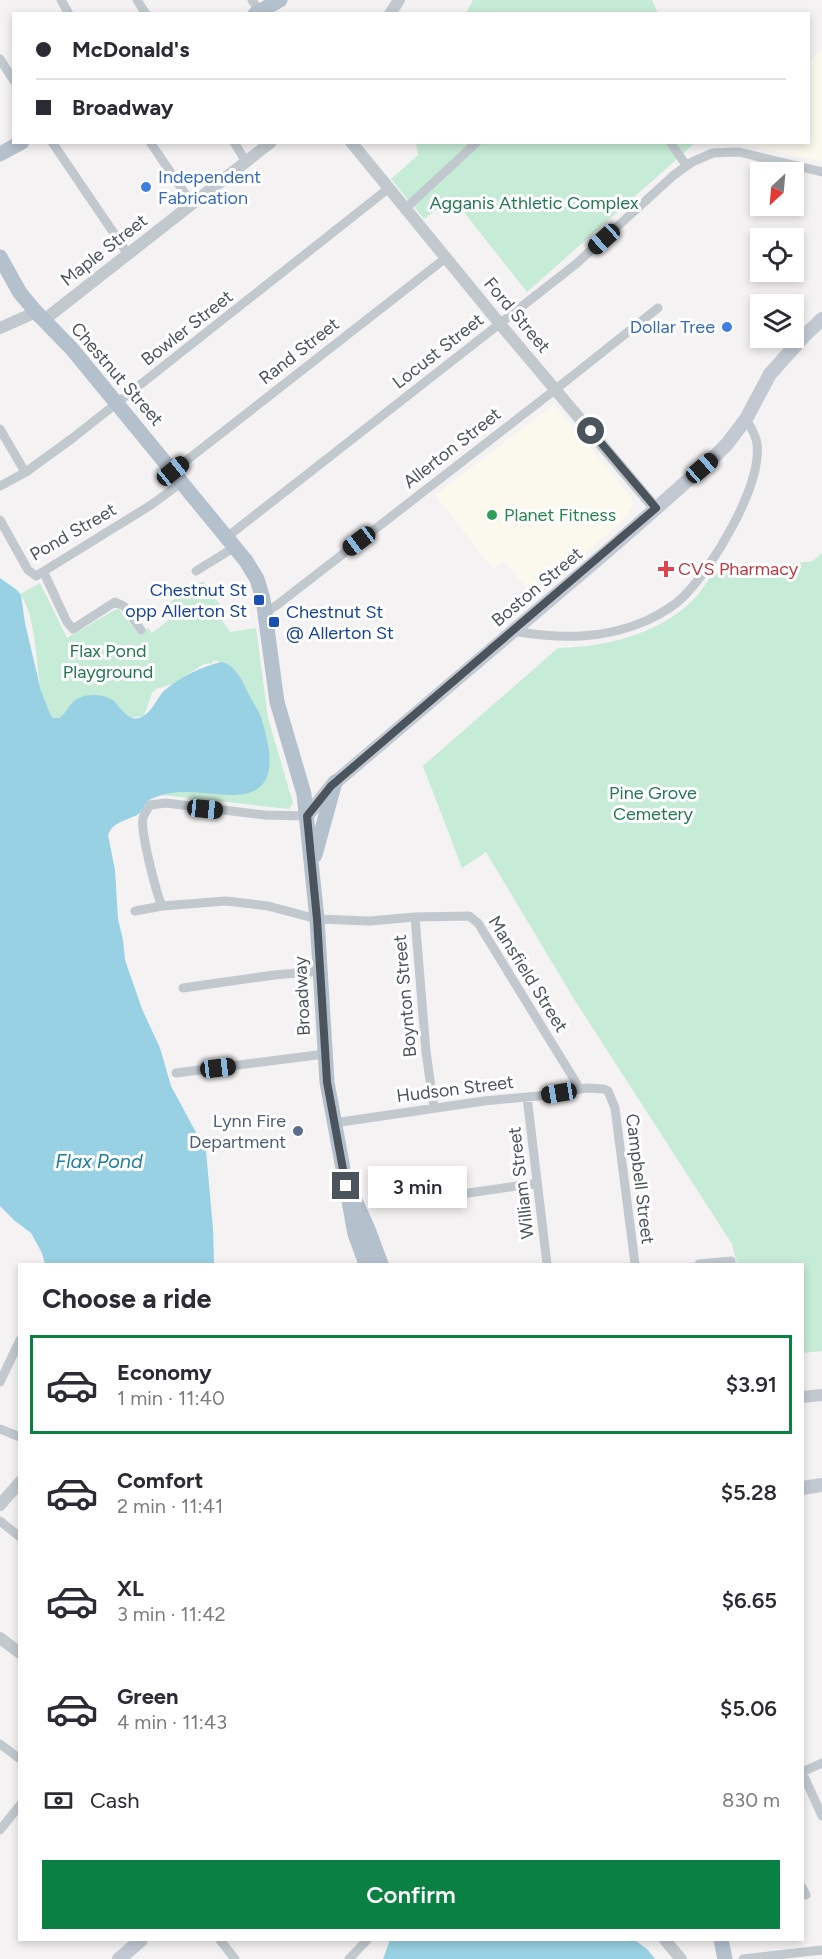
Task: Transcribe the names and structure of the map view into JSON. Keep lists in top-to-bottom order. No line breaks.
{"streets":{"main road":["Chestnut Street","Boston Street","Broadway"],"street":["Maple Street","Ford Street","Bowler Street","Rand Street","Locust Street","Allerton Street","Pond Street","Mansfield Street","Boynton Street","Hudson Street","Campbell Street","William Street"]},"crossings":[["Maple Street","Chestnut Street"],["Ford Street","Bowler Street"],["Ford Street","Rand Street"],["Ford Street","Locust Street"],["Ford Street","Allerton Street"],["Ford Street","Boston Street"],["Bowler Street","Chestnut Street"],["Rand Street","Chestnut Street"],["Rand Street","Pond Street"],["Locust Street","Chestnut Street"],["Chestnut Street","Allerton Street"],["Chestnut Street","Pond Street"],["Chestnut Street","Boston Street"],["Chestnut Street","Broadway"],["Boston Street","Broadway"],["Mansfield Street","Broadway"],["Mansfield Street","Boynton Street"],["Mansfield Street","Hudson Street"],["Mansfield Street","Campbell Street"],["Broadway","Hudson Street"],["Boynton Street","Hudson Street"],["Hudson Street","Campbell Street"],["Hudson Street","William Street"]],"water":["Flax Pond"],"parks":["Agganis Athletic Complex","Flax Pond Playground","Pine Grove Cemetery"],"places":{"other":["Independent Fabrication","Dollar Tree","Planet Fitness","Lynn Fire Department"],"health":["CVS Pharmacy"],"transit":["Chestnut St opp Allerton St","Chestnut St @ Allerton St"]},"north":"bottom left","page":{"banner":["McDonald's","Broadway"],"bubble":"3 min","heading":"Choose a ride","list":[{"name":"Economy","note":"1 min · 11:40","value":"$3.91"},{"name":"Comfort","note":"2 min · 11:41","value":"$5.28"},{"name":"XL","note":"3 min · 11:42","value":"$6.65"},{"name":"Green","note":"4 min · 11:43","value":"$5.06"}],"pay":["Cash","830 m"],"buttons":"Confirm"}}
